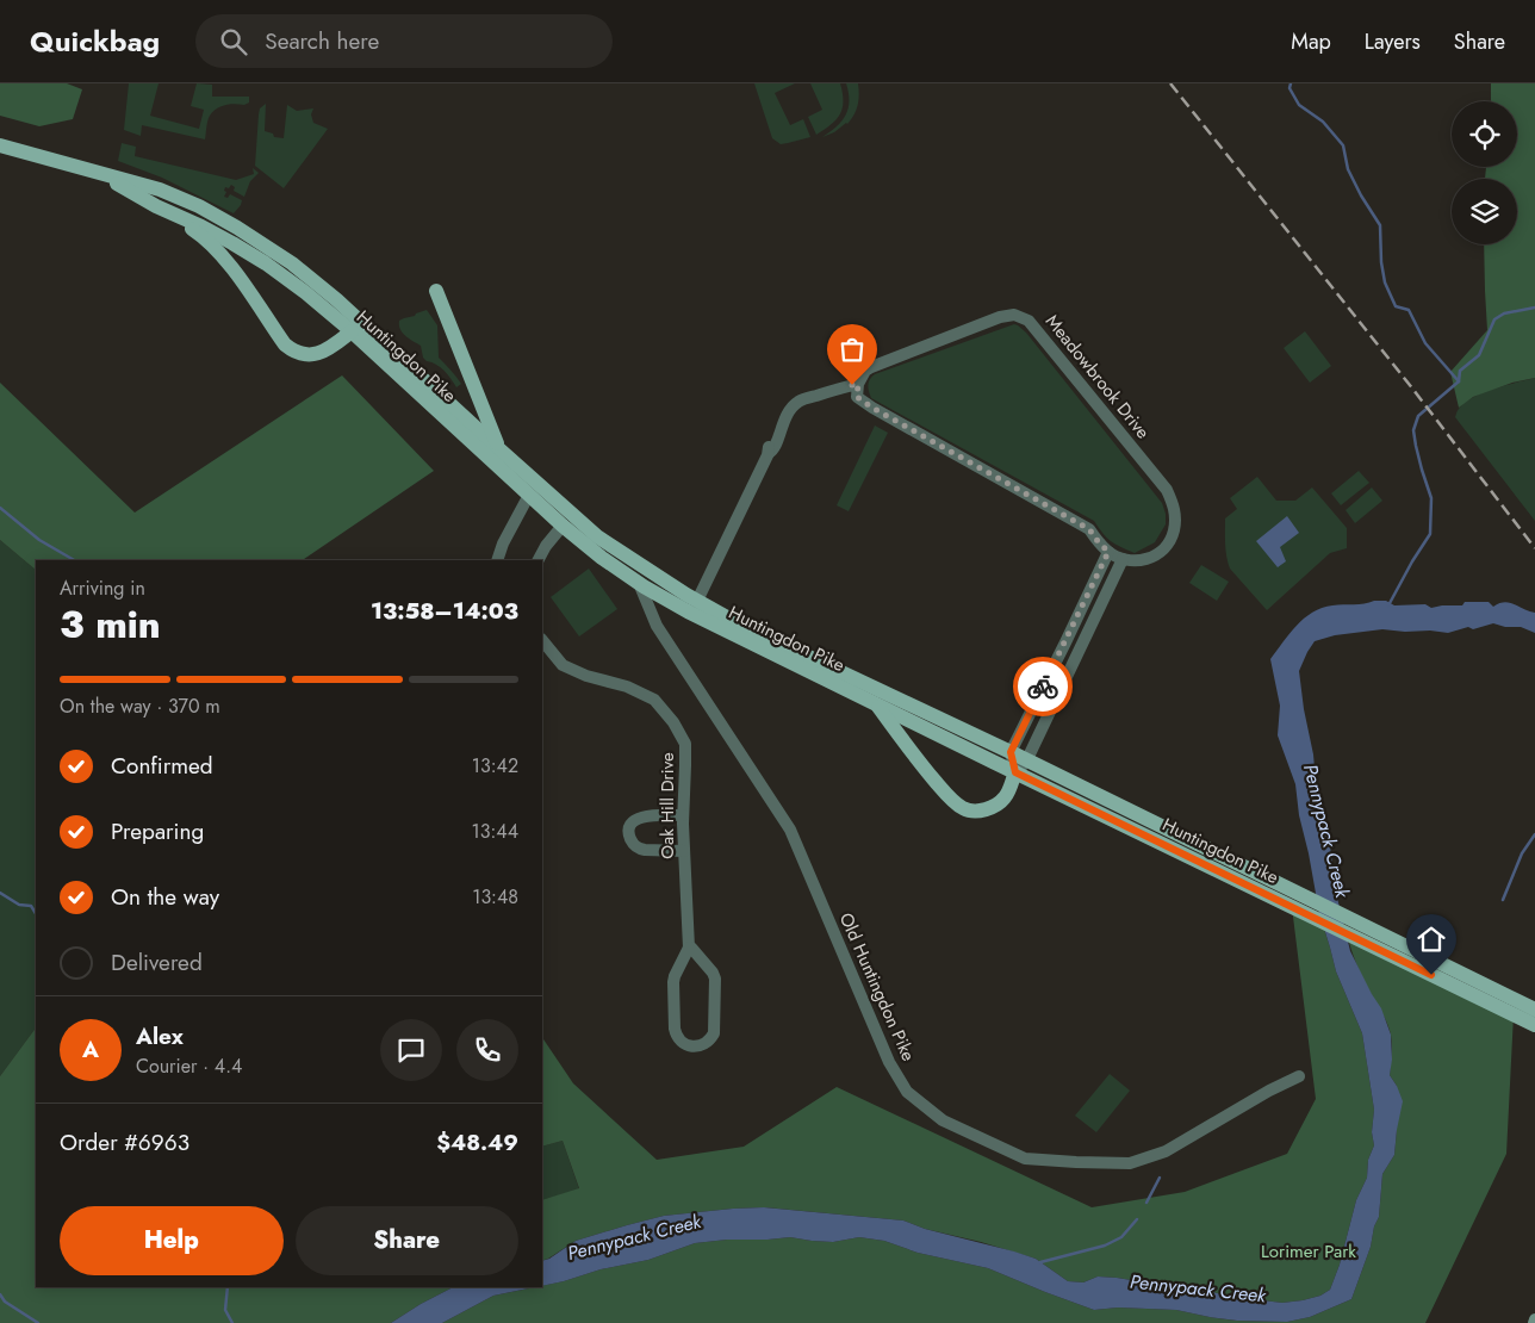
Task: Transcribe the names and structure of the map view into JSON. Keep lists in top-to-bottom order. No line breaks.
{"streets":{"main road":["Huntingdon Pike"],"street":["Meadowbrook Drive","Oak Hill Drive","Old Huntingdon Pike"]},"crossings":[["Huntingdon Pike","Meadowbrook Drive"],["Huntingdon Pike","Old Huntingdon Pike"]],"water":["Pennypack Creek"],"parks":["Lorimer Park"],"page":{"header":"Quickbag","search":"Search here","nav":["Map","Layers","Share"],"heading":["3 min","Arriving in","13:58–14:03"],"panel":["Alex","Courier · 4.4","Order #6963","$48.49"],"bar":"On the way · 370 m","list":[["Confirmed","13:42"],["Preparing","13:44"],["On the way","13:48"],"Delivered"],"round":"A","buttons":["Help","Share"]}}
